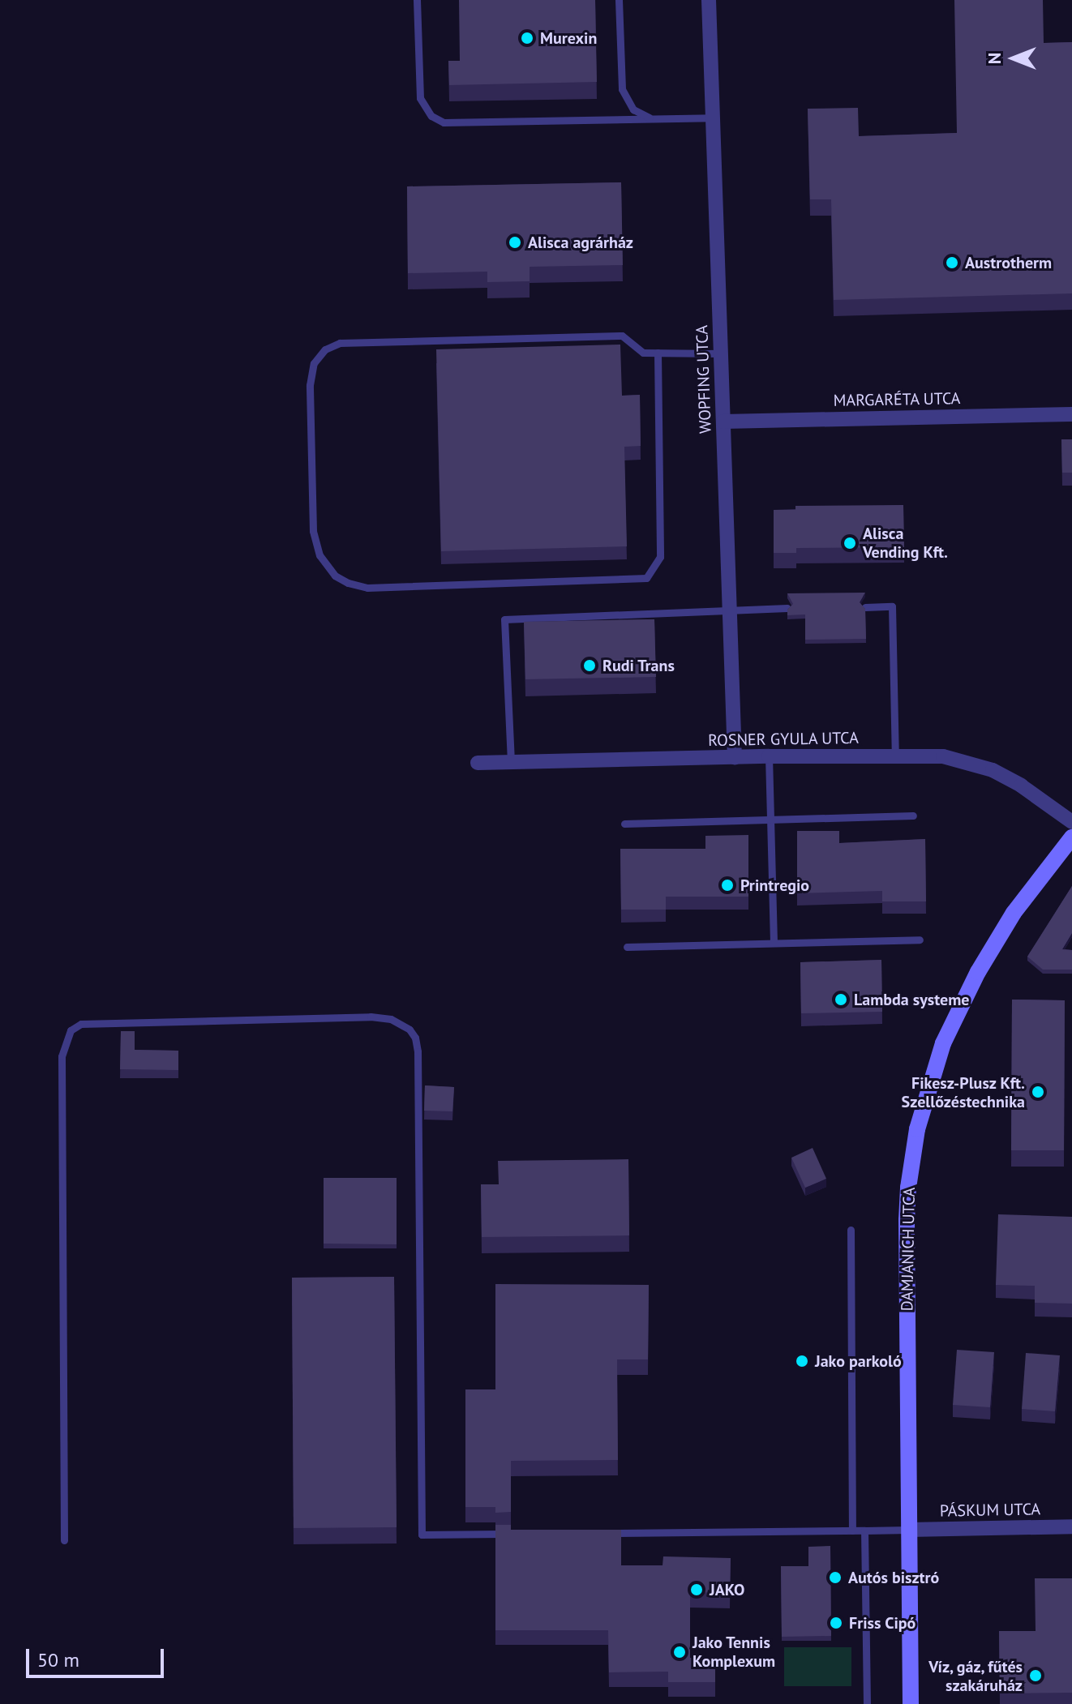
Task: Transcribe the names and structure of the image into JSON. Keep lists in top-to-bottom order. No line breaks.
{"streets":{"main road":["DAMJANICH UTCA"],"street":["WOPFING UTCA","MARGARÉTA UTCA","ROSNER GYULA UTCA","PÁSKUM UTCA"]},"crossings":[["WOPFING UTCA","MARGARÉTA UTCA"],["WOPFING UTCA","ROSNER GYULA UTCA"],["DAMJANICH UTCA","PÁSKUM UTCA"]],"places":["Murexin","Alisca agrárház","Austrotherm","Alisca Vending Kft.","Rudi Trans","Printregio","Lambda systeme","Fikesz-Plusz Kft. Szellőzéstechnika","Jako parkoló","Autós bisztró","JAKO","Friss Cipó","Jako Tennis Komplexum","Víz, gáz, fűtés szakáruház"],"scale_bar":"50 m","north":"left"}
